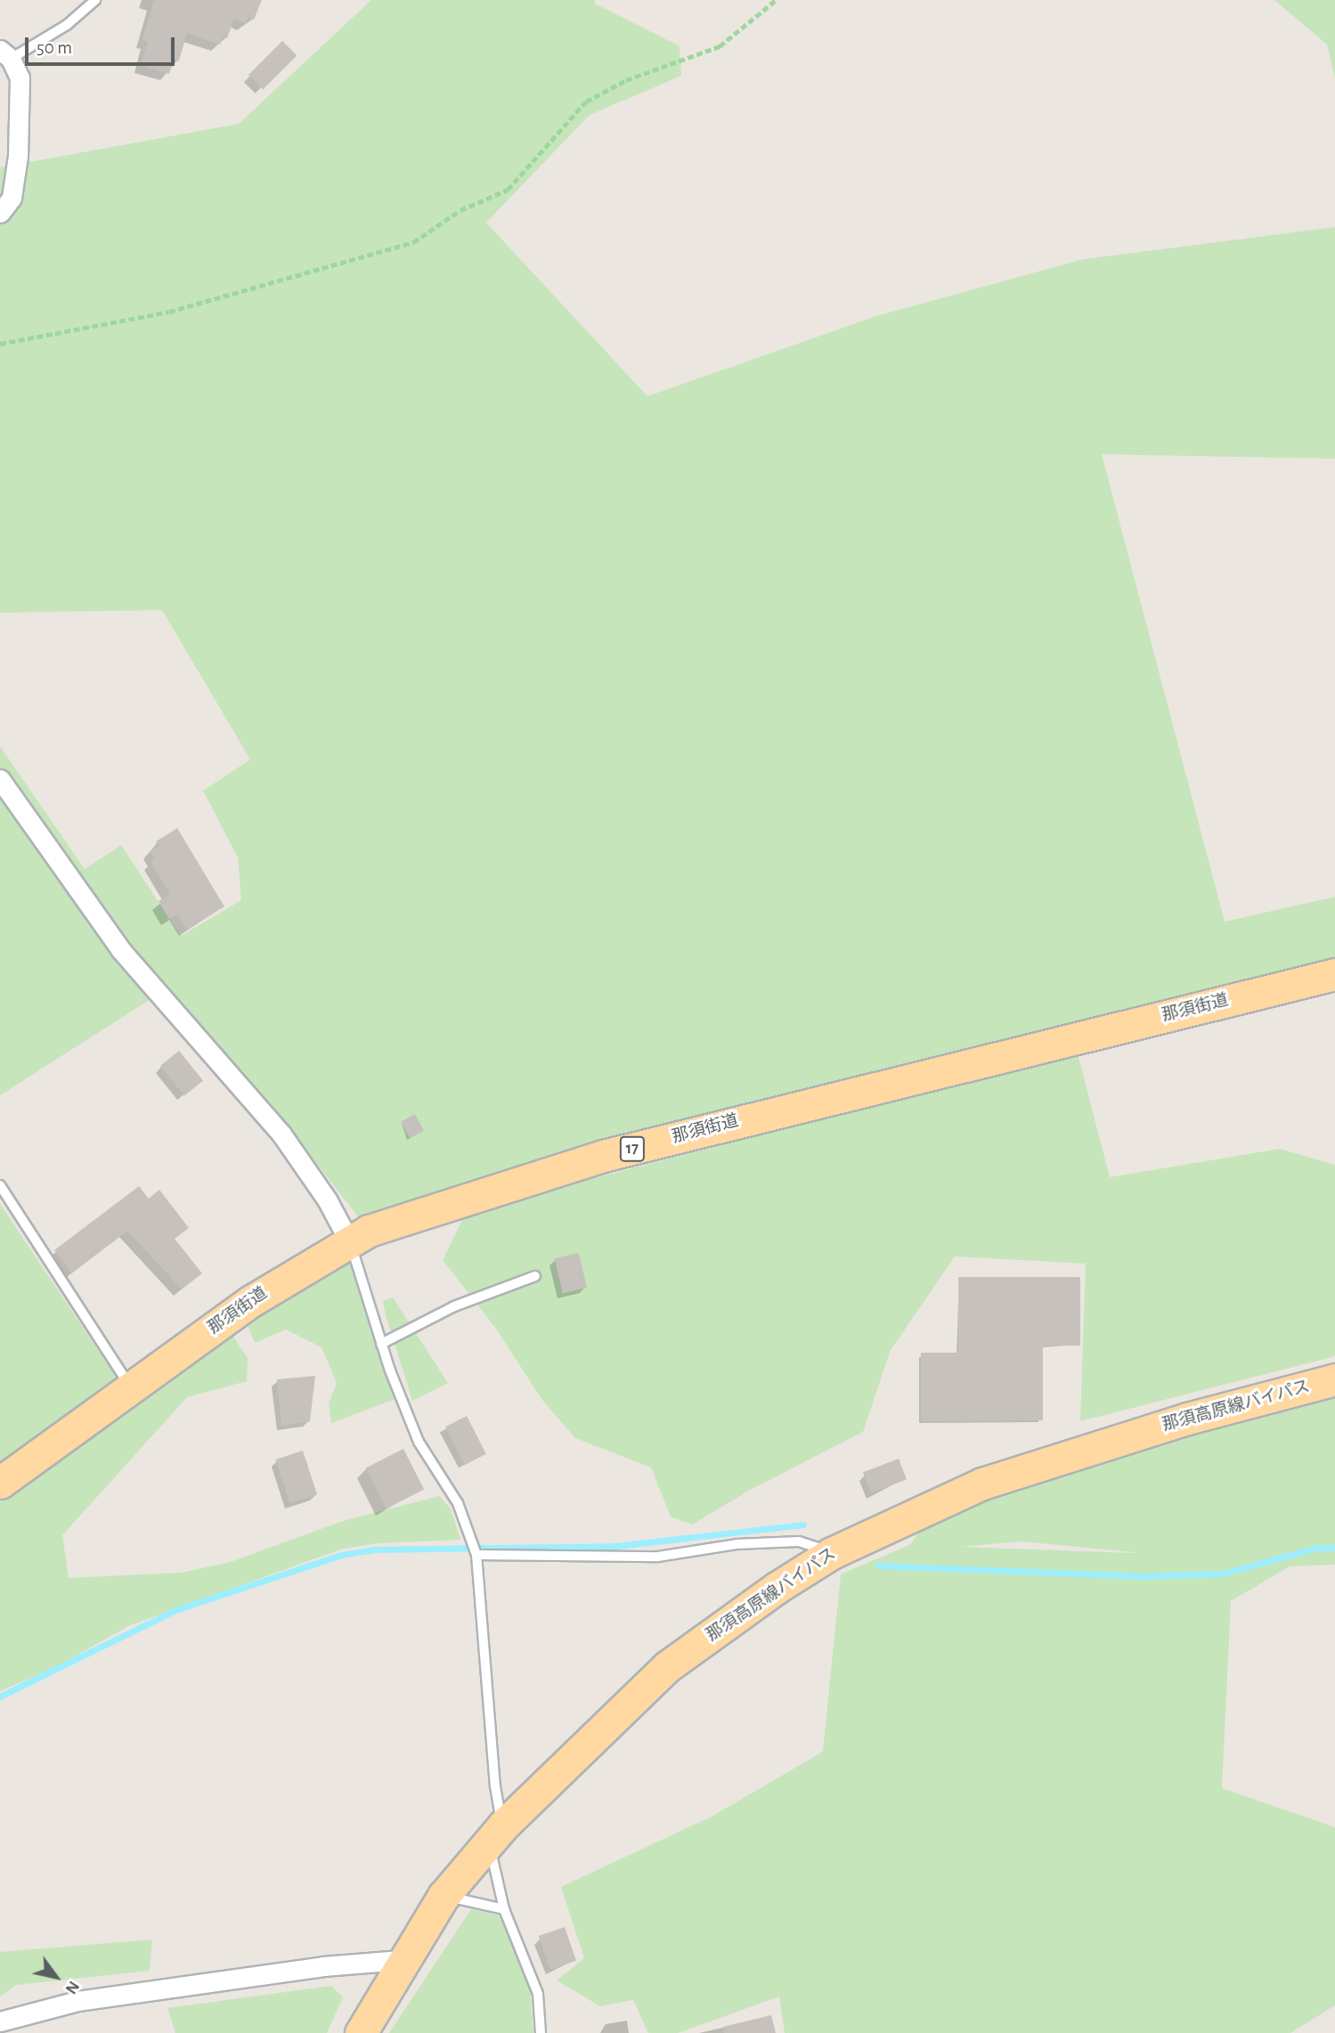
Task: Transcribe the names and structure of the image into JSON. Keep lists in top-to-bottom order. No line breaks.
{"streets":{"main road":["那須街道","17","那須高原線バイパス"]},"scale_bar":"50 m","north":"bottom right"}
